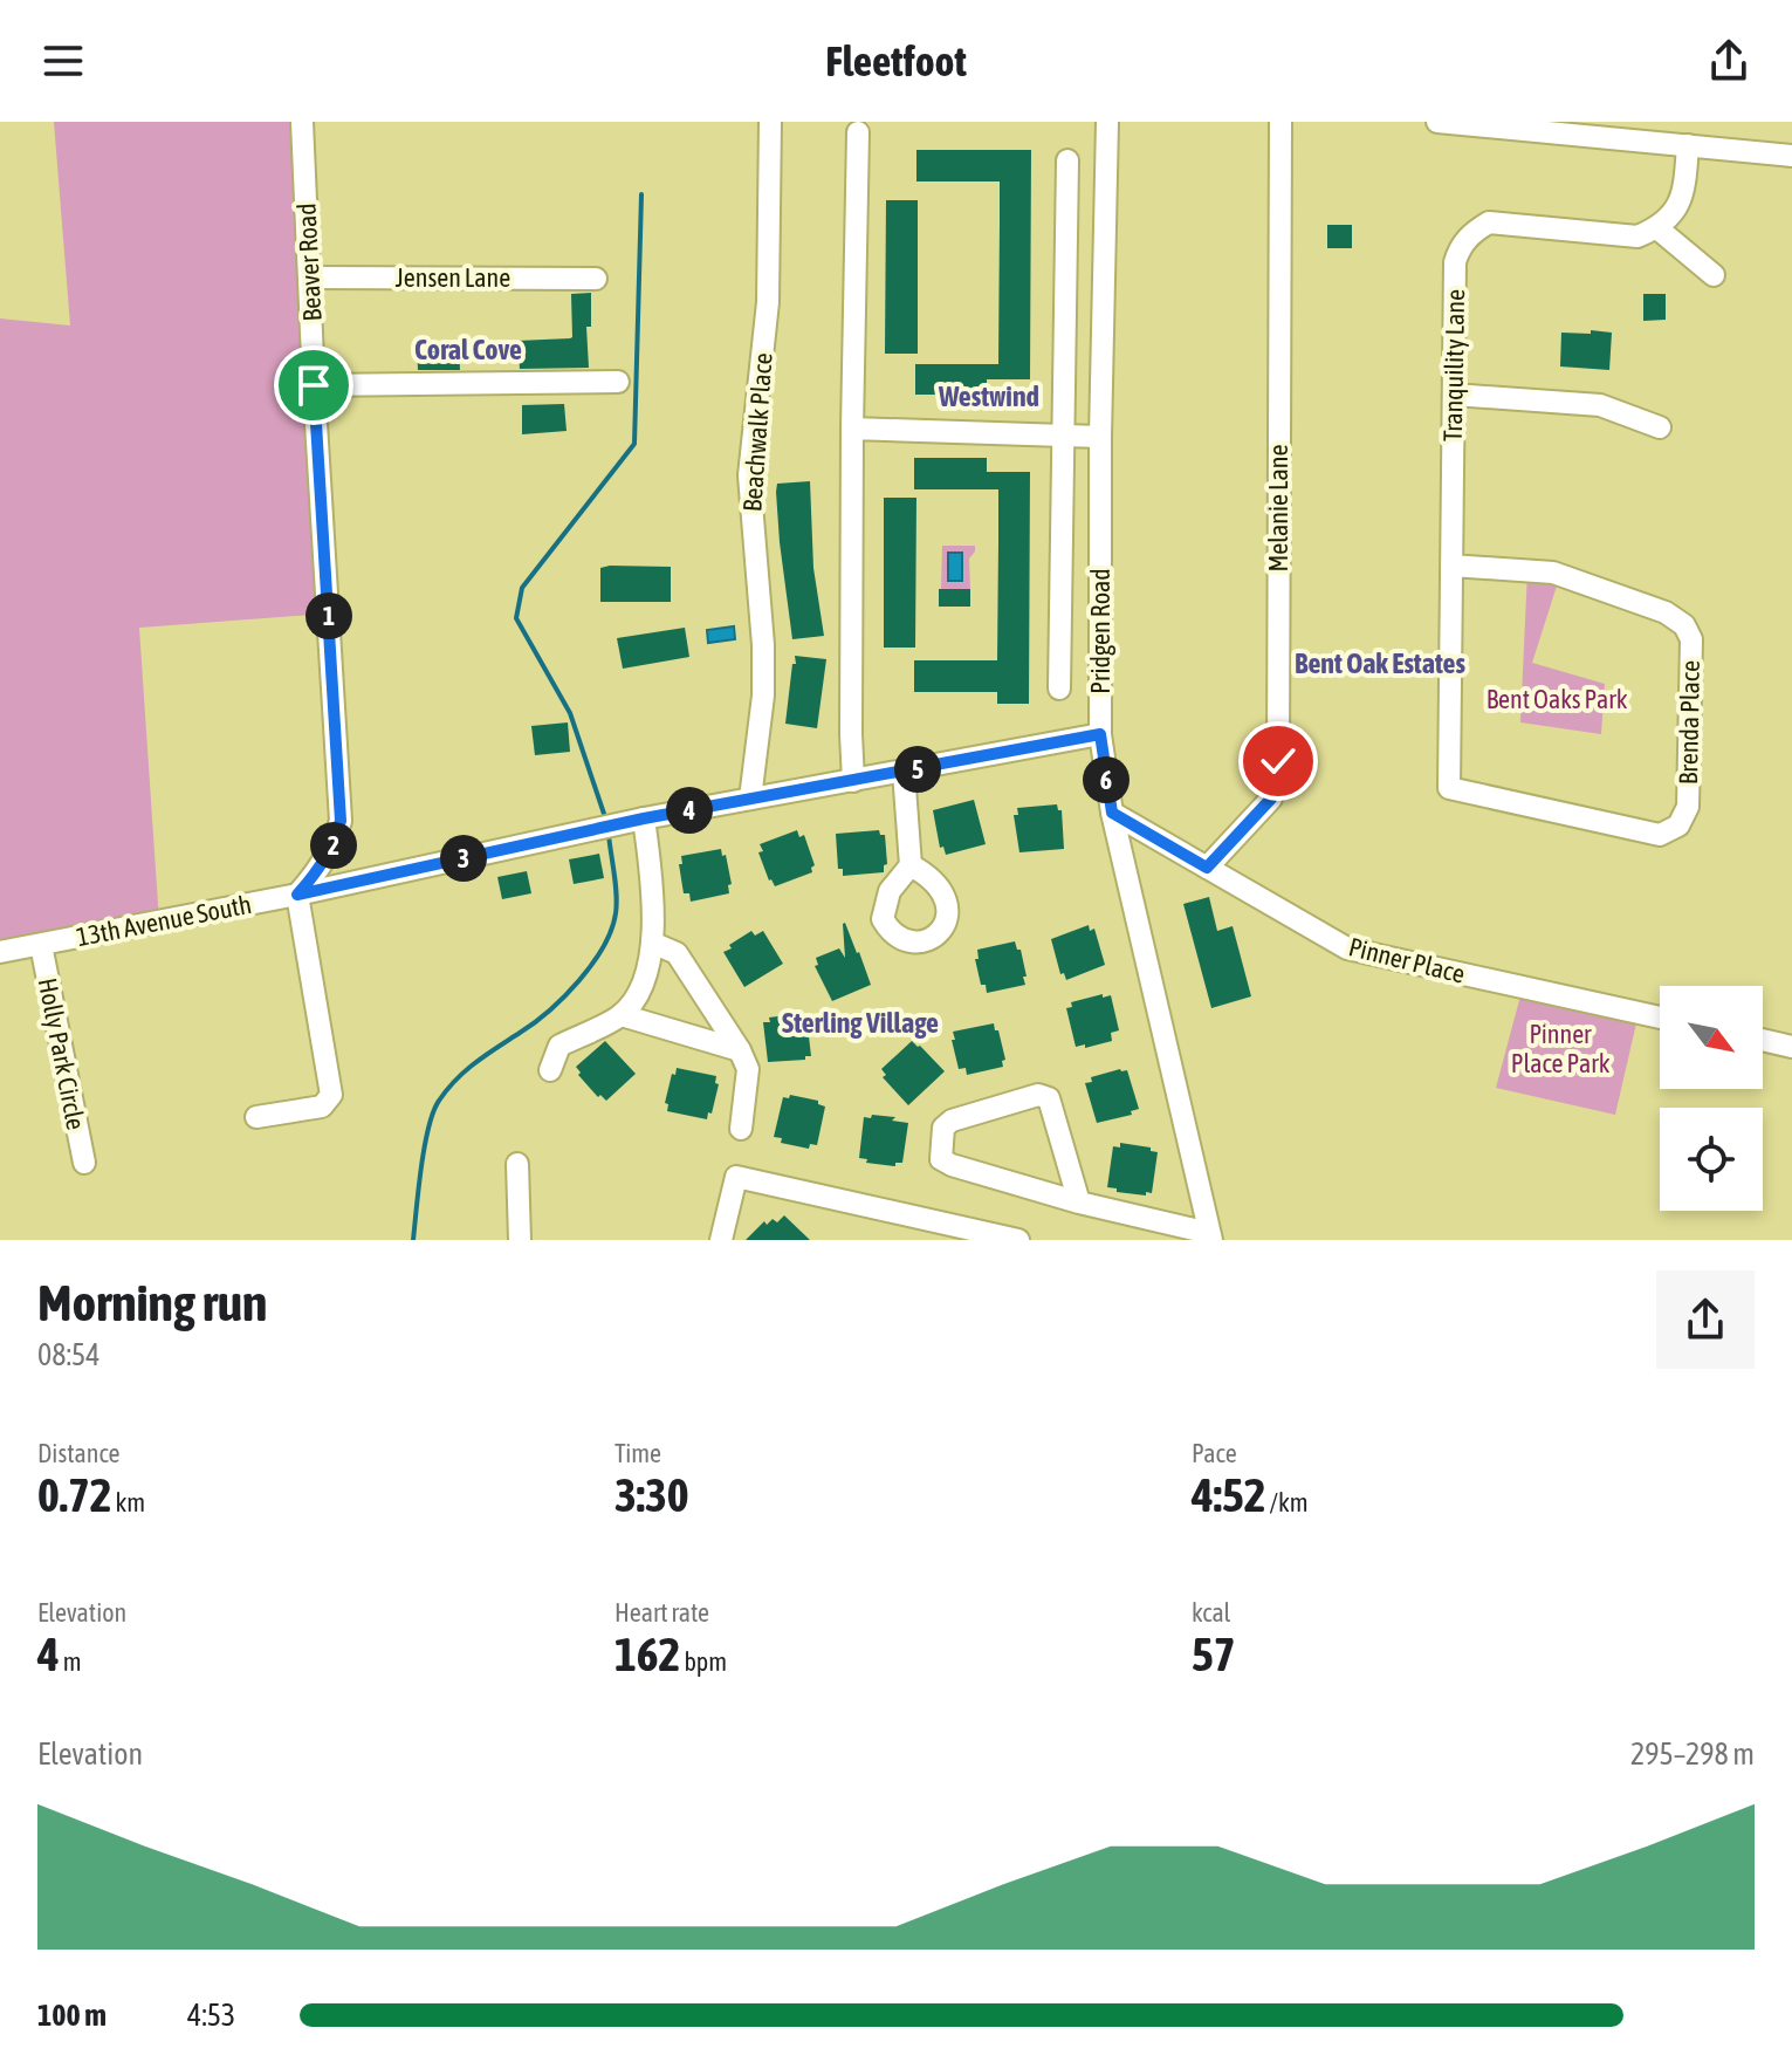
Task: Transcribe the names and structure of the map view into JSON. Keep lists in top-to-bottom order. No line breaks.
{"streets":{"street":["Beaver Road","Jensen Lane","Tranquility Lane","Beachwalk Place","Melanie Lane","Pridgen Road","Brenda Place","13th Avenue South","Pinner Place","Holly Park Circle"]},"crossings":[["Beaver Road","Jensen Lane"],["Beaver Road","13th Avenue South"],["Tranquility Lane","Brenda Place"],["Beachwalk Place","13th Avenue South"],["Melanie Lane","Pinner Place"],["Pridgen Road","13th Avenue South"],["Pridgen Road","Pinner Place"],["13th Avenue South","Holly Park Circle"]],"districts":["Coral Cove","Westwind","Bent Oak Estates","Sterling Village"],"parks":["Bent Oaks Park","Pinner Place Park"],"north":"bottom right","page":{"header":"Fleetfoot","pins":["1","5","6","4","2","3"],"heading":["Morning run","08:54"],"stats":[["Distance","0.72 km"],["Time","3:30"],["Pace","4:52 /km"],["Elevation","4 m"],["Heart rate","162 bpm"],["kcal","57"]],"chart":["Elevation","295–298 m"],"list":[{"name":"100 m","note":"4:53"}]}}
